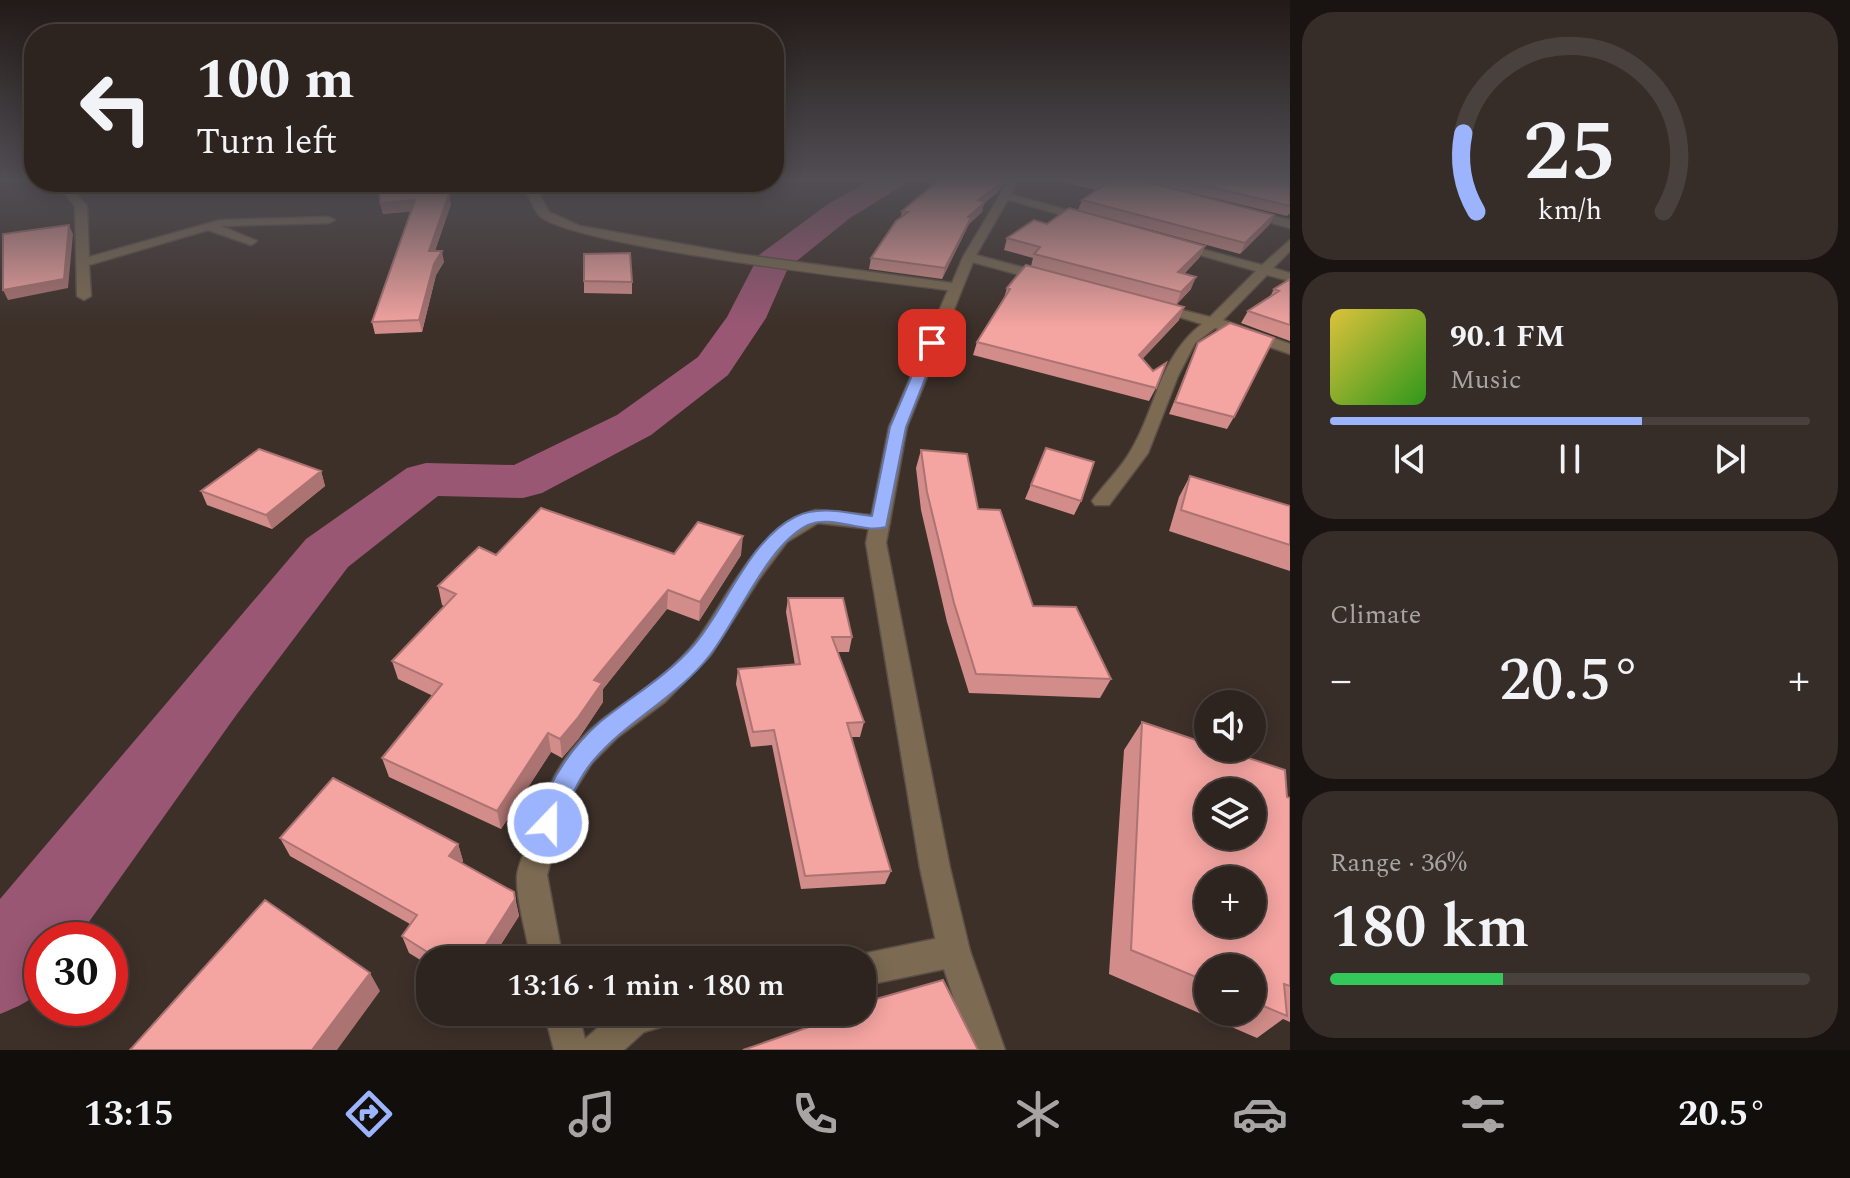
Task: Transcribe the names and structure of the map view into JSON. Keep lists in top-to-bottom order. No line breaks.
{"page":{"turn":["100 m","Turn left"],"song":["90.1 FM","Music"],"tile":["Climate",["Range · 36%","180 km"]],"heat":["−","20.5°","+"],"map_buttons":["+","−"],"limit":"30","trip":"13:16 · 1 min · 180 m","tabs":["13:15","20.5°"],"gauge":["25","km/h"]}}
